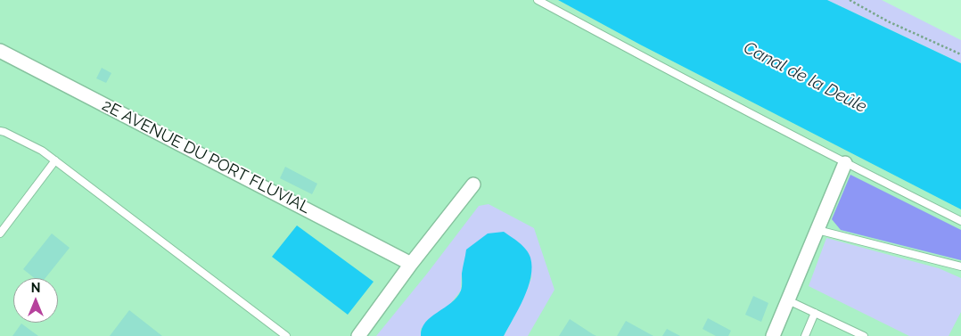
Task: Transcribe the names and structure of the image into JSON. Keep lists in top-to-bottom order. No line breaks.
{"streets":{"street":["2E AVENUE DU PORT FLUVIAL"]},"water":["Canal de la Deûle"],"north":"top"}
